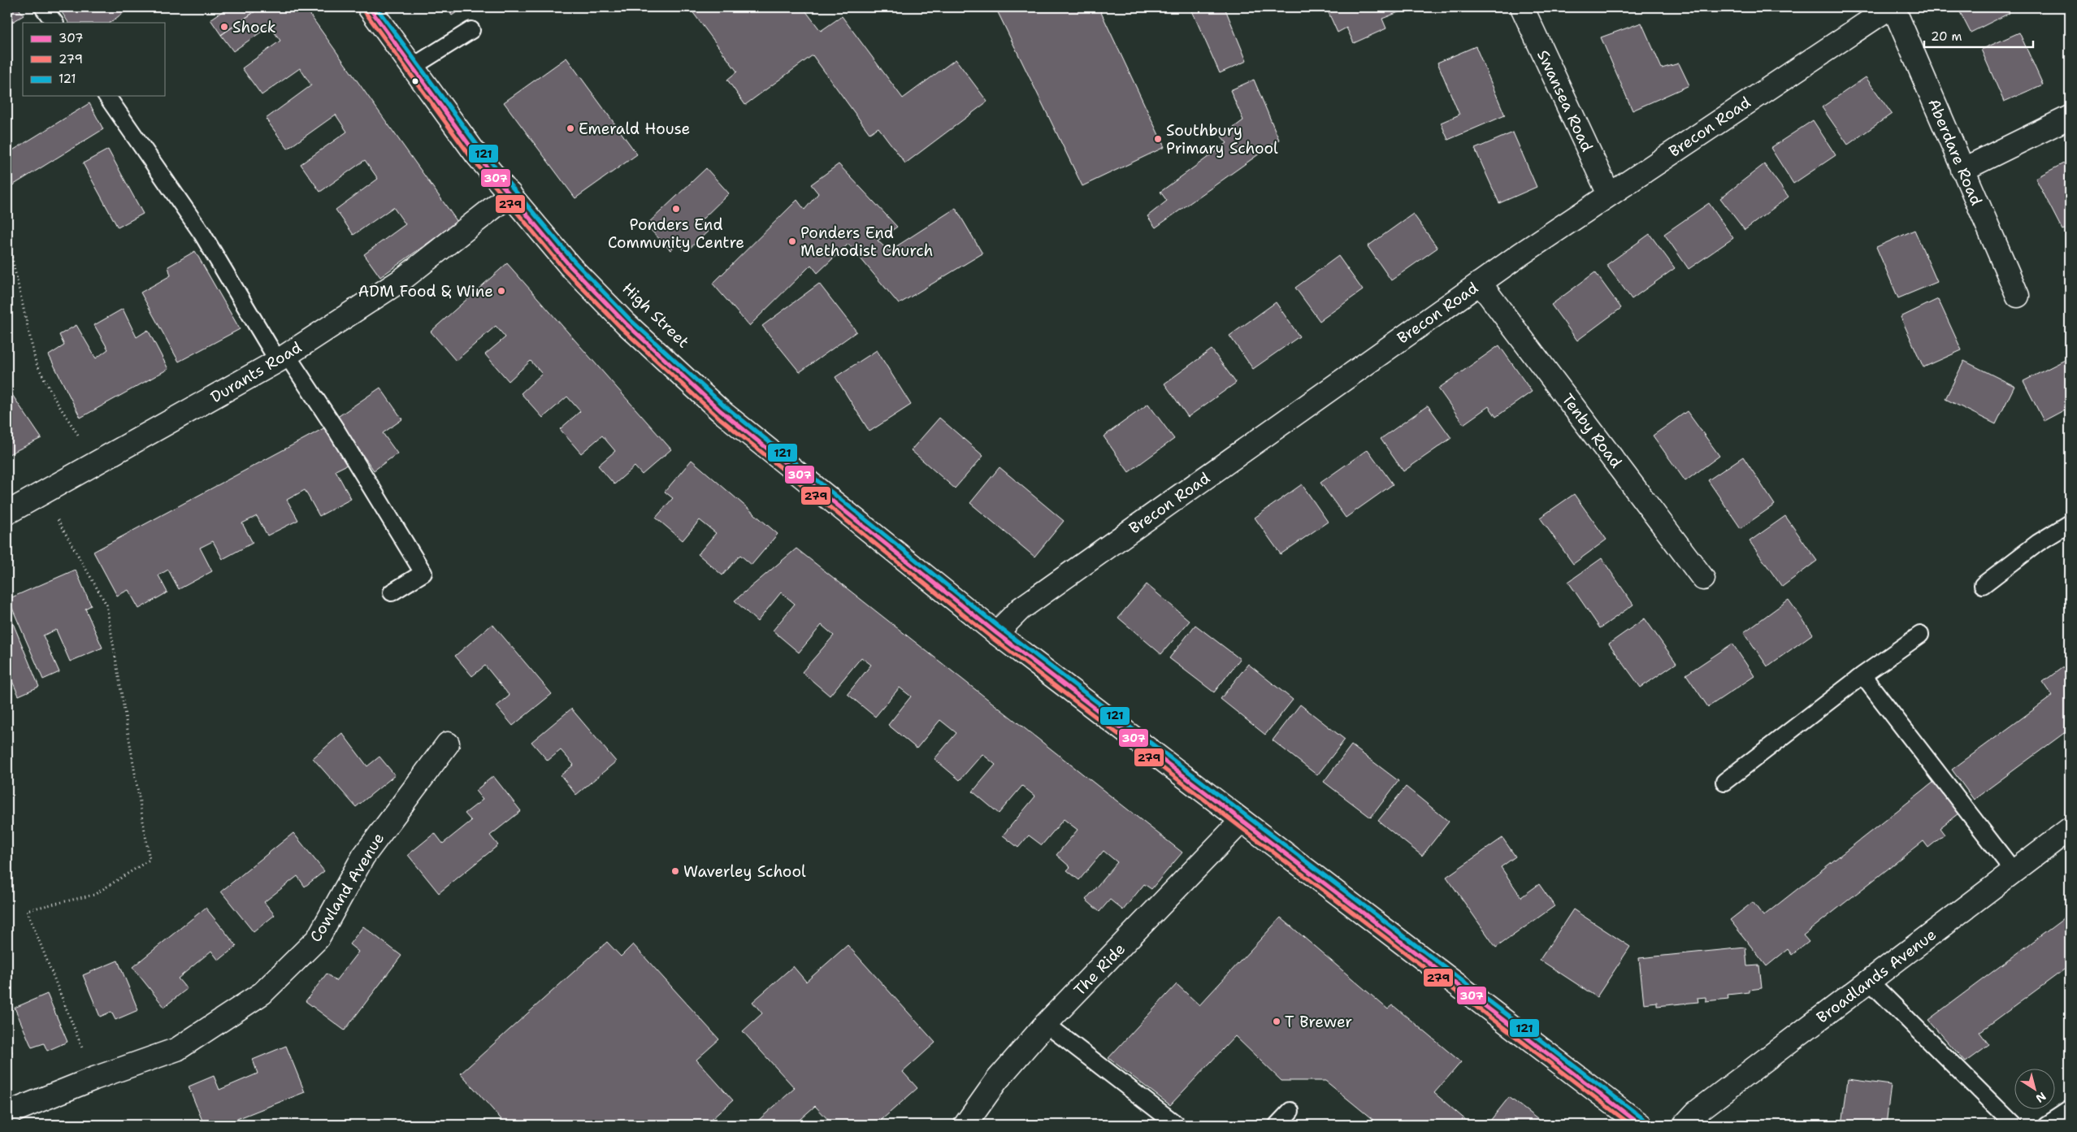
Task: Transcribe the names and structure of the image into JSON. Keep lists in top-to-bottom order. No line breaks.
{"streets":{"street":["Swansea Road","Brecon Road","Aberdare Road","High Street","Durants Road","Tenby Road","Cowland Avenue","The Ride","Broadlands Avenue"]},"crossings":[["Swansea Road","Brecon Road"],["Brecon Road","High Street"],["Brecon Road","Tenby Road"],["High Street","Durants Road"],["High Street","The Ride"]],"places":["Shock","Emerald House","Southbury Primary School","Ponders End Community Centre","Ponders End Methodist Church","ADM Food & Wine","Waverley School","T Brewer"],"lines":["transit line 307","transit line 121","transit line 279"],"legend":["307","279","121"],"scale_bar":"20 m","north":"bottom right"}
